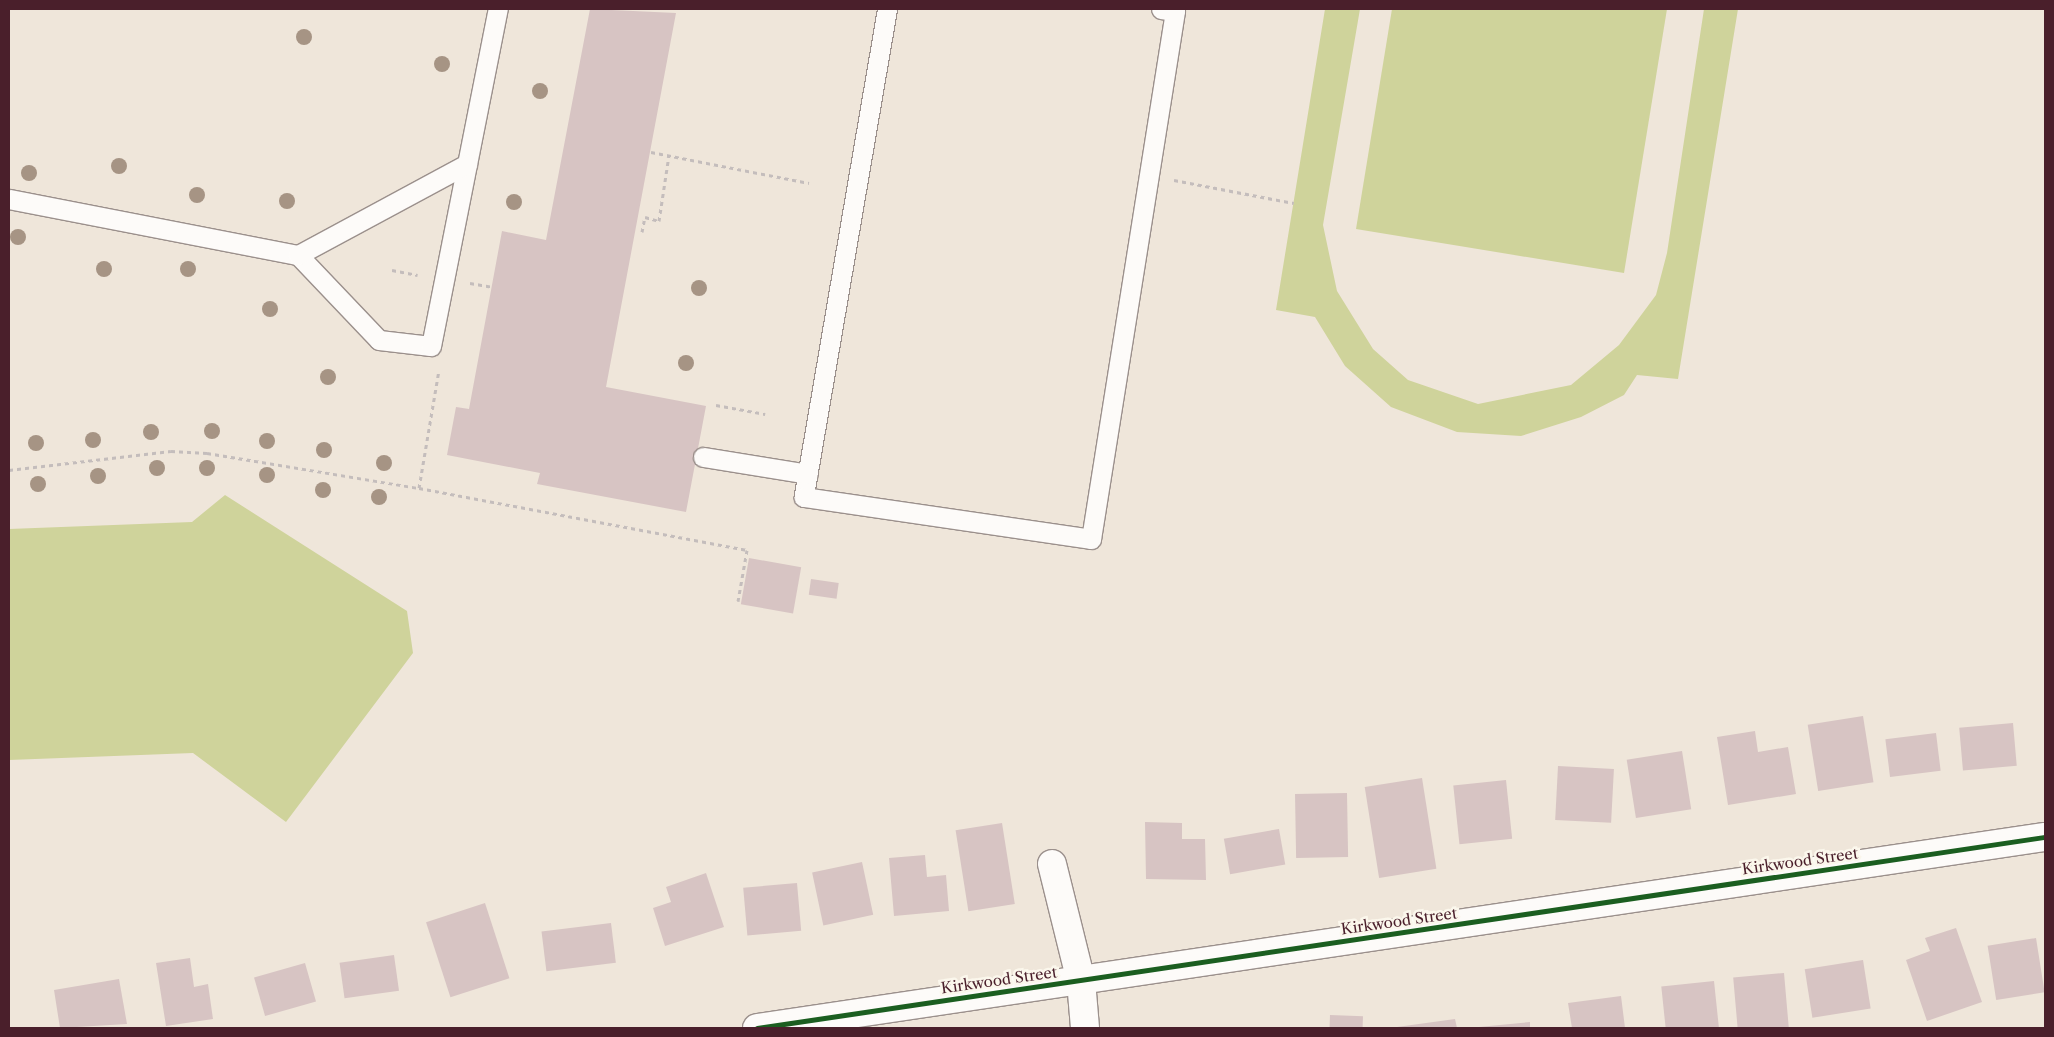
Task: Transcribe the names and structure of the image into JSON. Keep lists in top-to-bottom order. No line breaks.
{"streets":{"street":["Kirkwood Street"]}}
